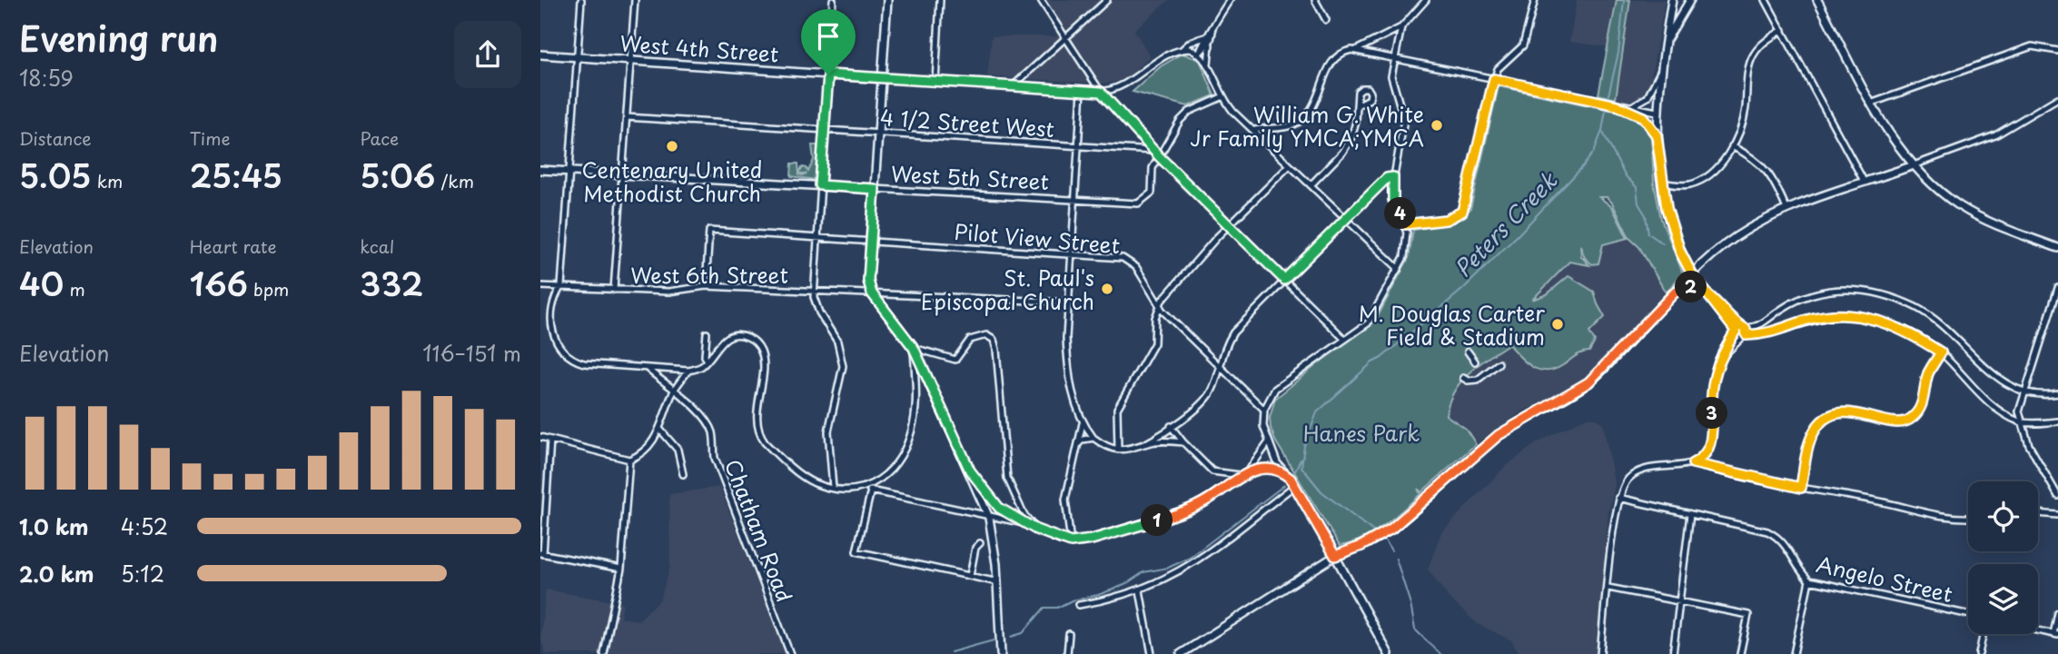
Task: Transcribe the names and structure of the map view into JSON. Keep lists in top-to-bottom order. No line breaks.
{"streets":{"main road":["West 4th Street","West 5th Street"],"street":["4 1/2 Street West","Pilot View Street","West 6th Street","Chatham Road","Angelo Street"]},"crossings":[["Pilot View Street","West 6th Street"]],"water":["Peters Creek"],"parks":["Hanes Park"],"places":["William G. White Jr Family YMCA;YMCA","Centenary United Methodist Church","St. Paul's Episcopal Church","M. Douglas Carter Field & Stadium"],"page":{"heading":["Evening run","18:59"],"stats":[["Distance","5.05 km"],["Time","25:45"],["Pace","5:06 /km"],["Elevation","40 m"],["Heart rate","166 bpm"],["kcal","332"]],"pins":["4","2","3","1"],"chart":["Elevation","116–151 m"],"list":[{"name":"1.0 km","note":"4:52"},{"name":"2.0 km","note":"5:12"}]}}
